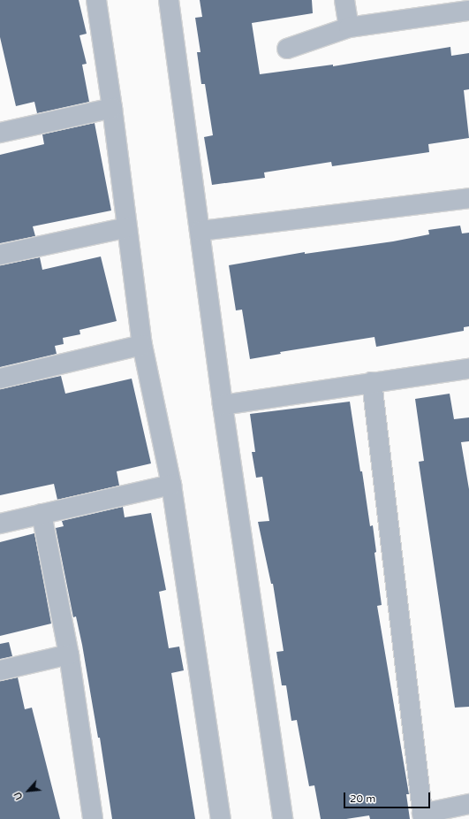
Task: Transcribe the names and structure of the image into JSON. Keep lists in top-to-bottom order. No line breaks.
{"scale_bar":"20 m","north":"bottom left"}
